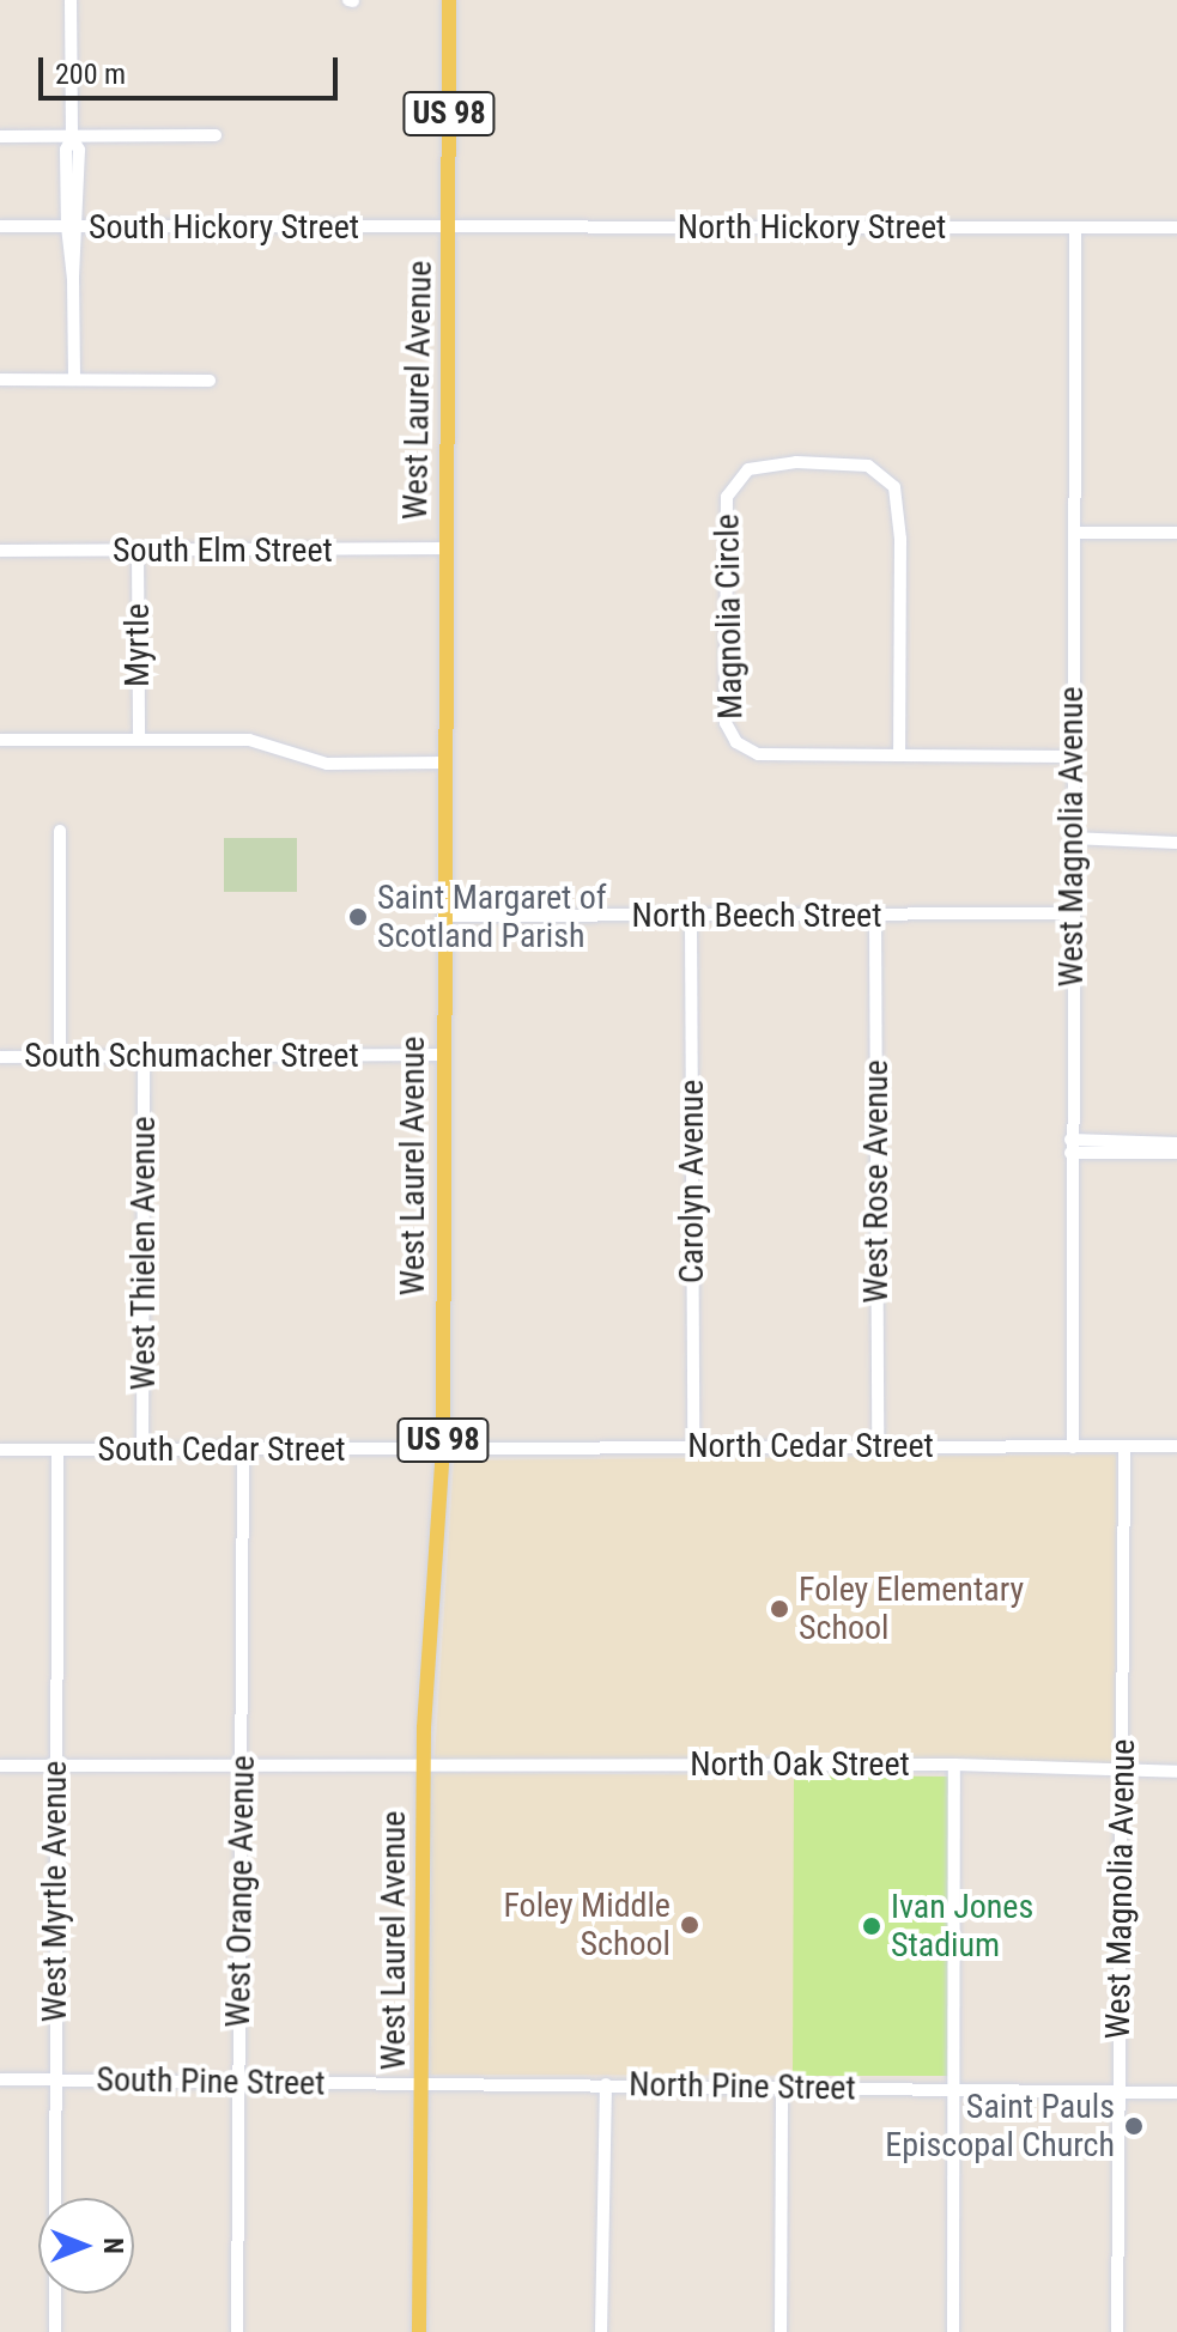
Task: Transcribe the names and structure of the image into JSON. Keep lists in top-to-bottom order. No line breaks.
{"streets":{"main road":["US 98","West Laurel Avenue"],"street":["South Hickory Street","North Hickory Street","South Elm Street","Magnolia Circle","Myrtle","West Magnolia Avenue","North Beech Street","South Schumacher Street","Carolyn Avenue","West Rose Avenue","West Thielen Avenue","North Cedar Street","South Cedar Street","North Oak Street","West Myrtle Avenue","West Orange Avenue","South Pine Street","North Pine Street"]},"crossings":[["South Hickory Street","North Hickory Street"],["South Hickory Street","West Laurel Avenue"],["North Hickory Street","West Laurel Avenue"],["North Hickory Street","West Magnolia Avenue"],["West Laurel Avenue","South Elm Street"],["West Laurel Avenue","North Beech Street"],["West Laurel Avenue","South Schumacher Street"],["West Laurel Avenue","North Cedar Street"],["West Laurel Avenue","South Cedar Street"],["West Laurel Avenue","North Oak Street"],["West Laurel Avenue","South Pine Street"],["West Laurel Avenue","North Pine Street"],["South Elm Street","Myrtle"],["Magnolia Circle","West Magnolia Avenue"],["West Magnolia Avenue","North Beech Street"],["West Magnolia Avenue","North Cedar Street"],["West Magnolia Avenue","North Oak Street"],["West Magnolia Avenue","North Pine Street"],["North Beech Street","Carolyn Avenue"],["North Beech Street","West Rose Avenue"],["South Schumacher Street","West Thielen Avenue"],["Carolyn Avenue","North Cedar Street"],["West Rose Avenue","North Cedar Street"],["West Thielen Avenue","South Cedar Street"],["North Cedar Street","South Cedar Street"],["South Cedar Street","West Myrtle Avenue"],["South Cedar Street","West Orange Avenue"],["North Oak Street","West Myrtle Avenue"],["North Oak Street","West Orange Avenue"],["West Myrtle Avenue","South Pine Street"],["West Orange Avenue","South Pine Street"],["South Pine Street","North Pine Street"]],"places":["Saint Margaret of Scotland Parish","Foley Elementary School","Foley Middle School","Ivan Jones Stadium","Saint Pauls Episcopal Church"],"scale_bar":"200 m","north":"right"}
